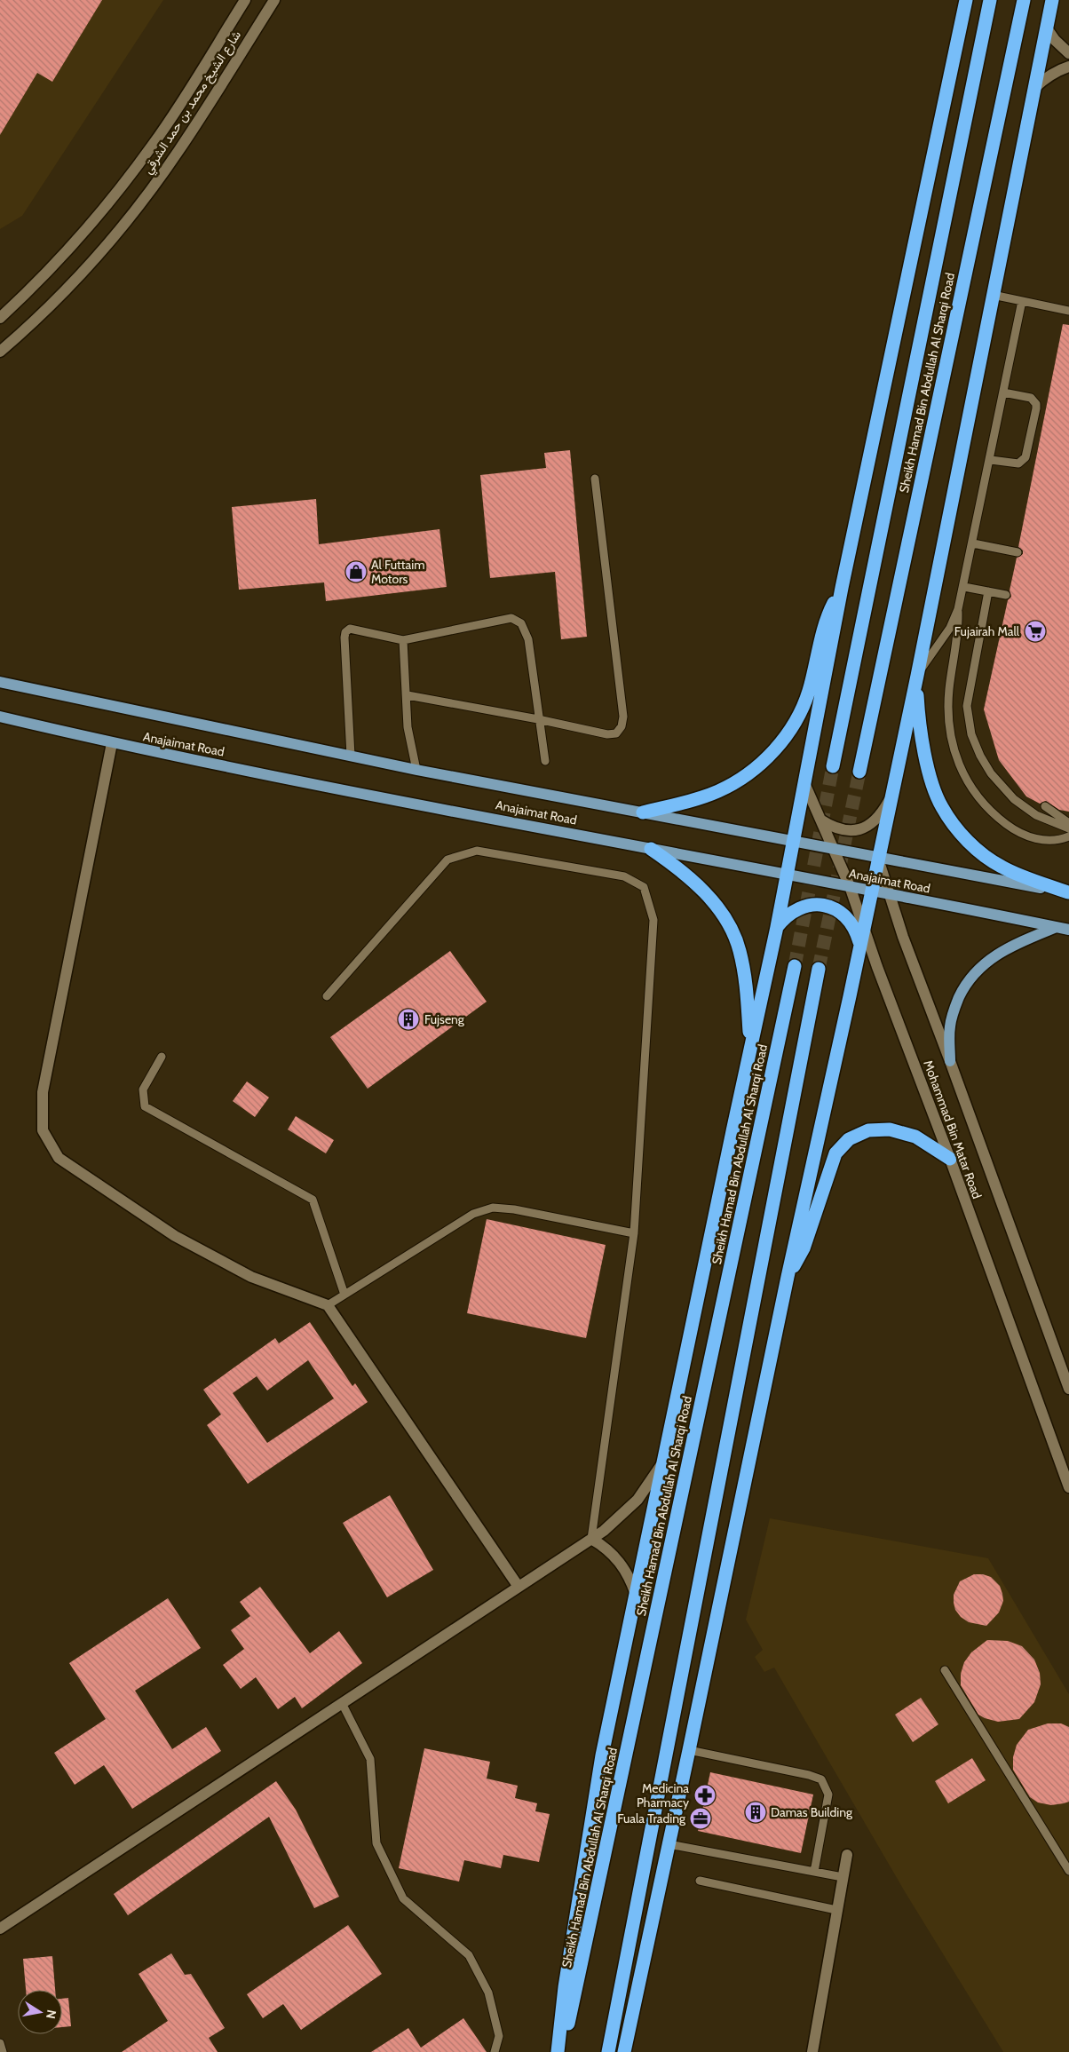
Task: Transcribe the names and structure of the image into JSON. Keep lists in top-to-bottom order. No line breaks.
{"streets":{"highway":["Sheikh Hamad Bin Abdullah Al Sharqi Road"],"main road":["Anajaimat Road"],"street":["شارع الشيخ محمد بن حمد الشرقي","Mohammad Bin Matar Road"]},"crossings":[["Anajaimat Road","Mohammad Bin Matar Road"]],"places":{"shop":["Al Futtaim Motors"],"supermarket":["Fujairah Mall"],"building":["Fujseng","Damas Building"],"pharmacy":["Medicina Pharmacy"],"office":["Fuala Trading"]},"north":"right"}
